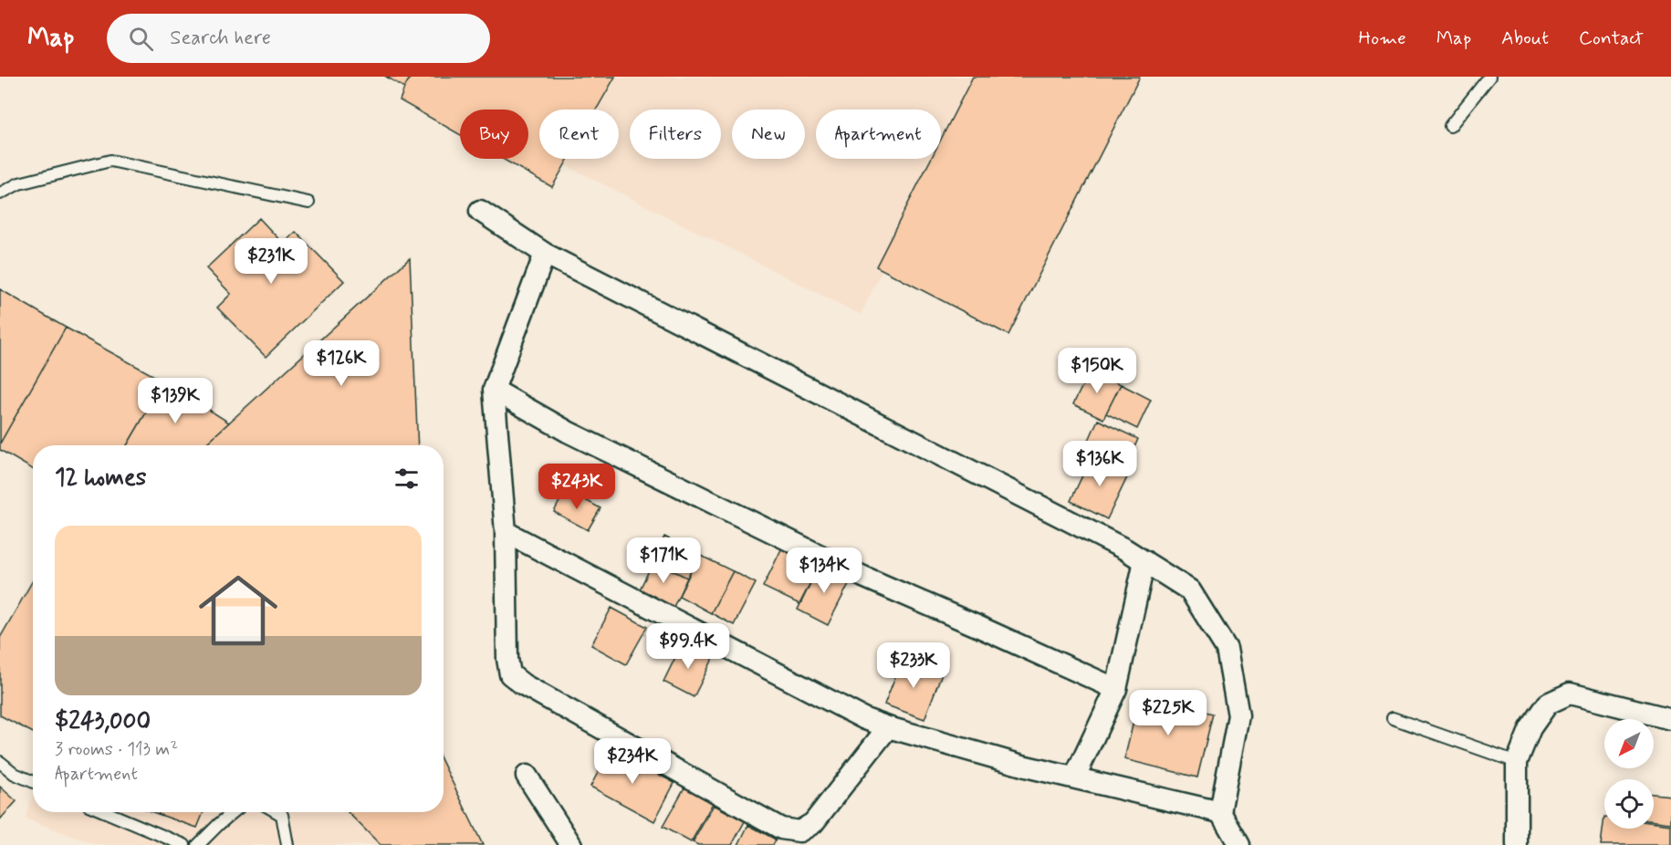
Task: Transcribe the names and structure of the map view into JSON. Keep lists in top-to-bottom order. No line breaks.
{"north":"bottom left","page":{"header":"Map","search":"Search here","nav":["Home","Map","About","Contact"],"chip":["Buy","Rent","Filters","New","Apartment"],"price":["$231K","$126K","$150K","$139K","$136K","$243K","$171K","$134K","$99.4K","$233K","$225K","$234K"],"heading":"12 homes","list":[{"name":"$243,000","note":"3 rooms · 113 m² · Apartment"}]}}
